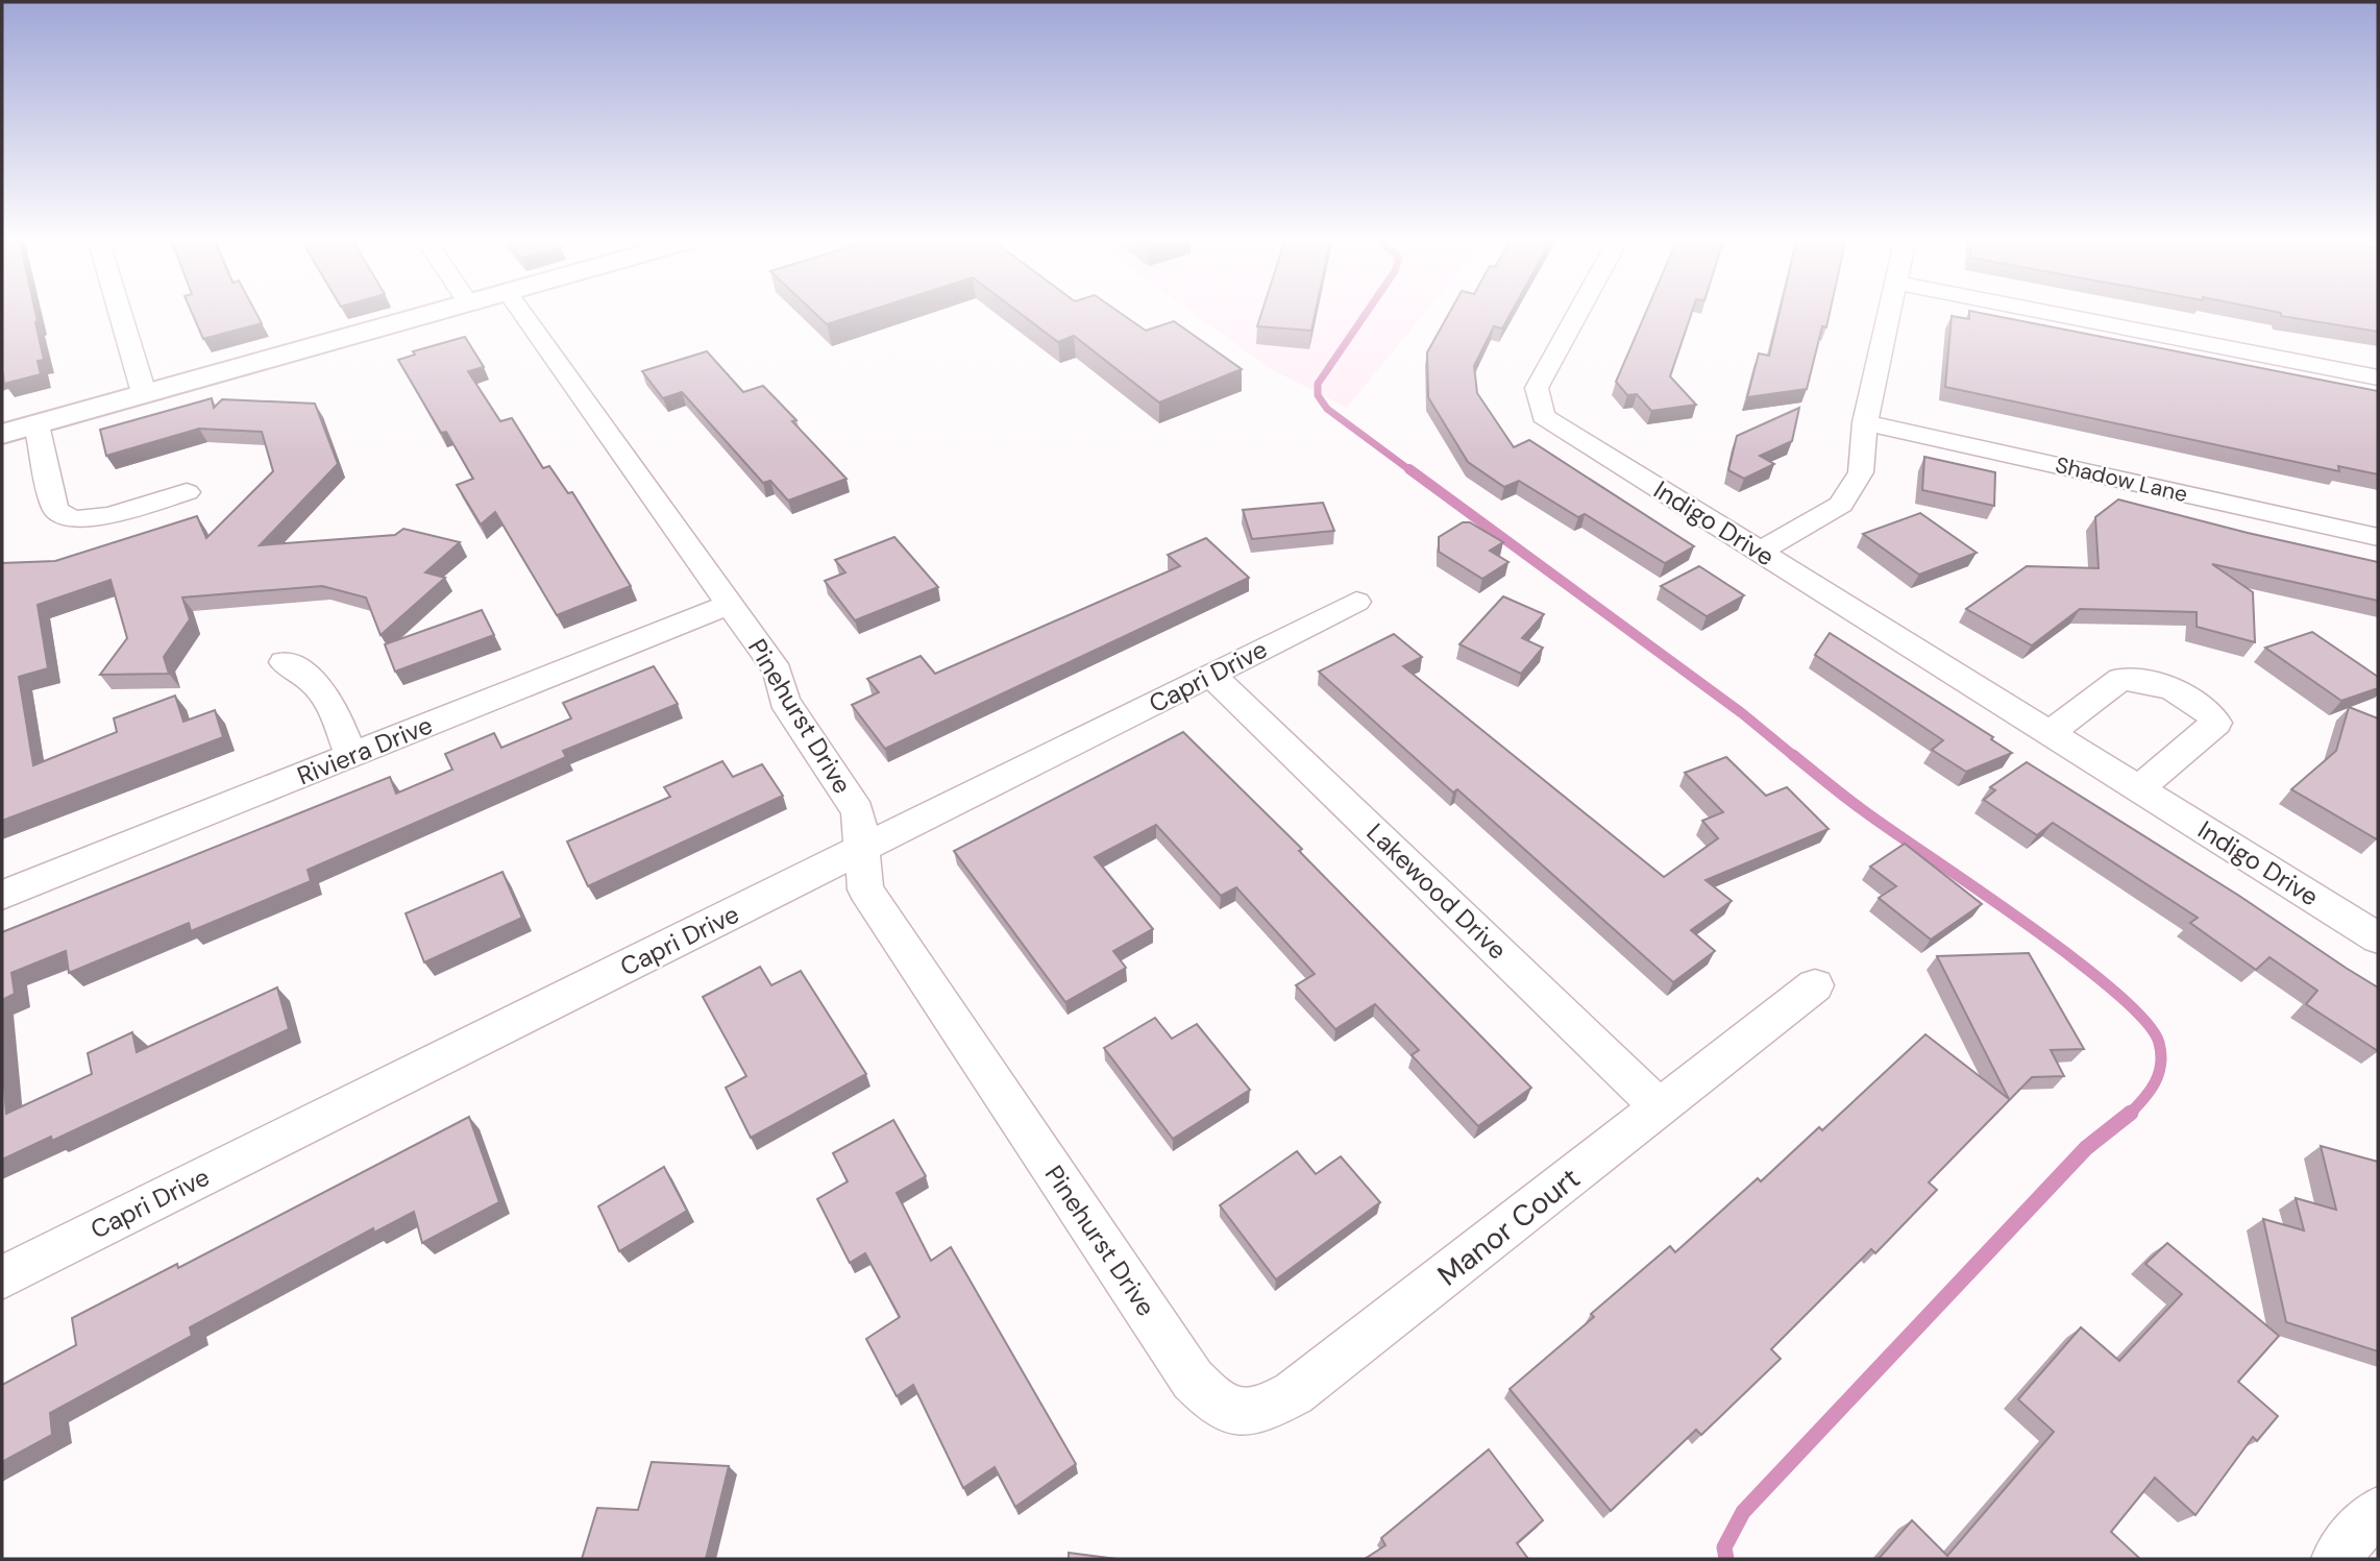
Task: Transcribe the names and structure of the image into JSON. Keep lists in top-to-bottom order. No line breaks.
{"streets":{"street":["Shadow Lane","Indigo Drive","Capri Drive","Pinehurst Drive","Riviera Drive","Lakewood Drive","Manor Court"]},"crossings":[["Capri Drive","Pinehurst Drive"],["Capri Drive","Lakewood Drive"],["Pinehurst Drive","Riviera Drive"],["Pinehurst Drive","Manor Court"],["Lakewood Drive","Manor Court"]]}
